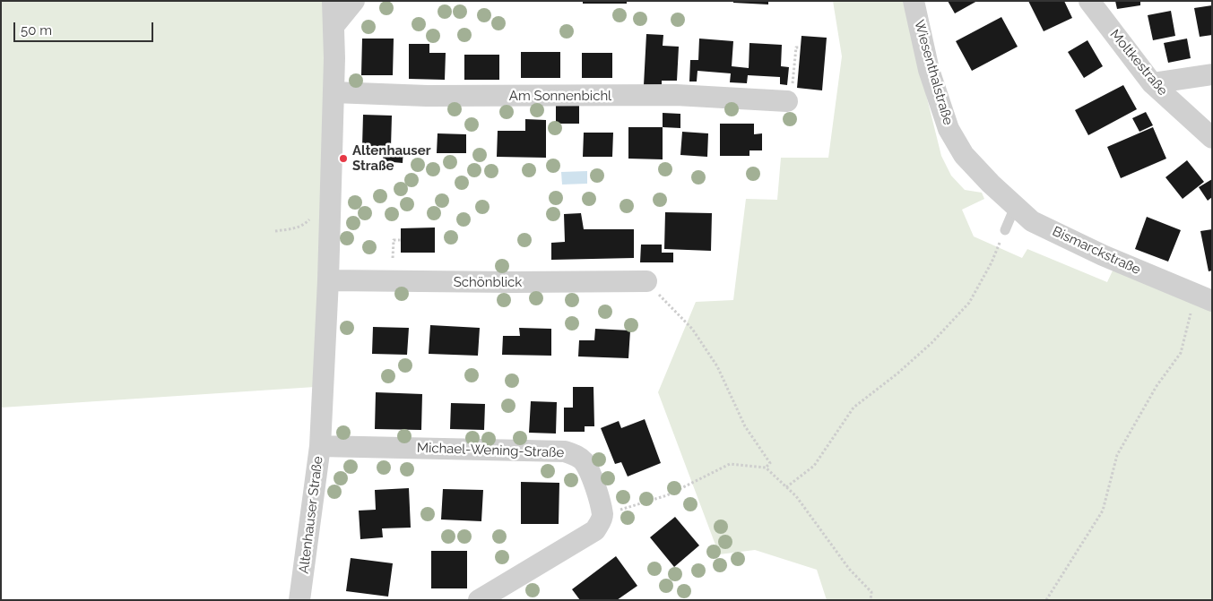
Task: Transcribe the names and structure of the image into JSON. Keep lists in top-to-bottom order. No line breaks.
{"streets":{"street":["Moltkestraße","Wiesenthalstraße","Am Sonnenbichl","Bismarckstraße","Schönblick","Michael-Wening-Straße","Altenhauser Straße"]},"crossings":[["Wiesenthalstraße","Bismarckstraße"],["Am Sonnenbichl","Altenhauser Straße"],["Schönblick","Altenhauser Straße"],["Michael-Wening-Straße","Altenhauser Straße"]],"places":["Altenhauser Straße"],"scale_bar":"50 m"}
